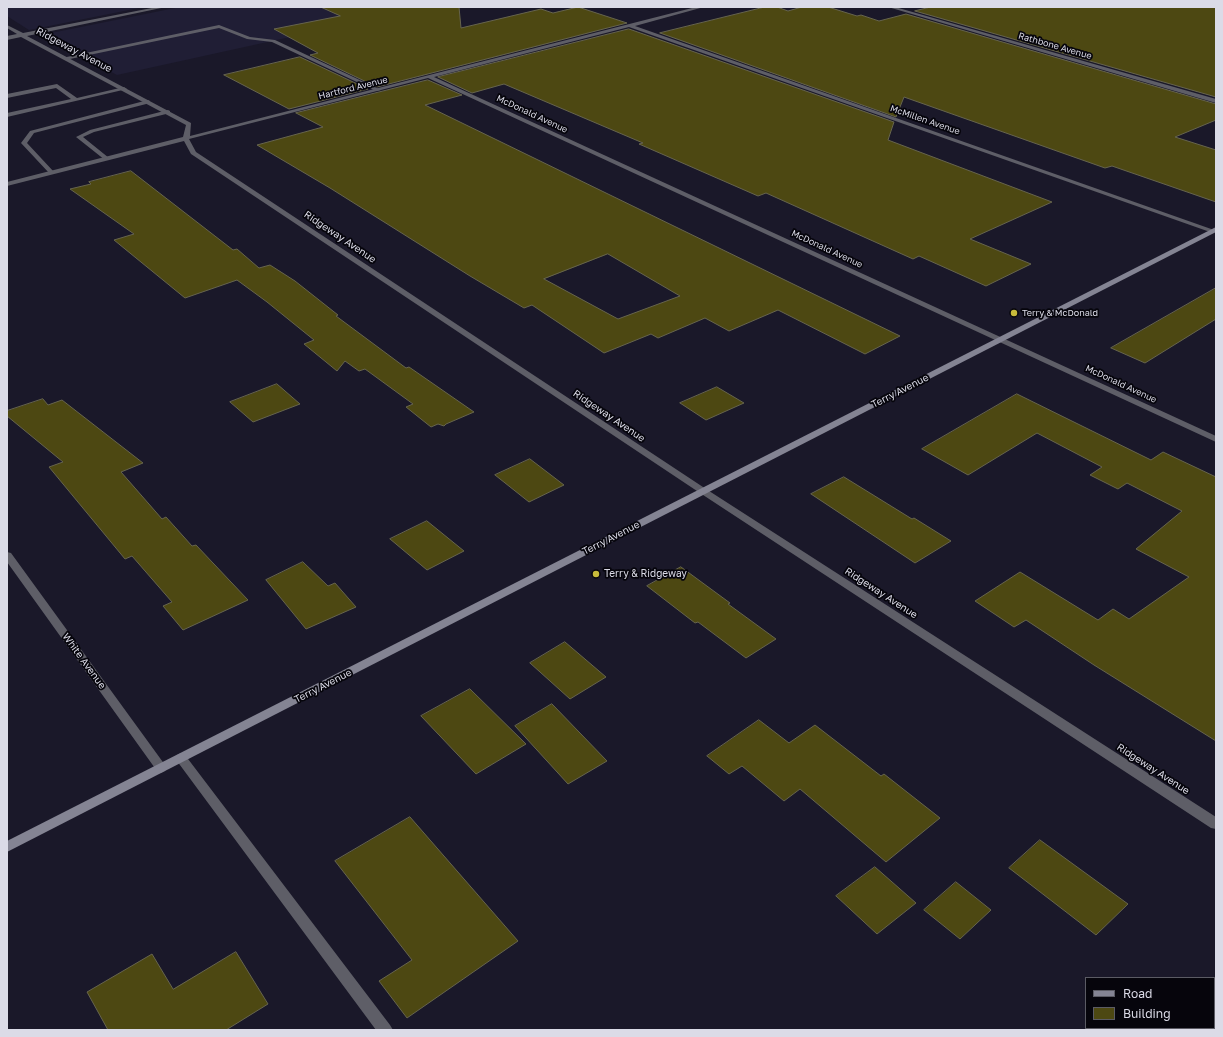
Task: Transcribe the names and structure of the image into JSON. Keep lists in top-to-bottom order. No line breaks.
{"streets":{"street":["Rathbone Avenue","Ridgeway Avenue","Hartford Avenue","McDonald Avenue","McMillen Avenue","Terry Avenue","White Avenue"]},"crossings":[["Ridgeway Avenue","Hartford Avenue"],["Ridgeway Avenue","Terry Avenue"],["Hartford Avenue","McDonald Avenue"],["Hartford Avenue","McMillen Avenue"],["McDonald Avenue","Terry Avenue"],["McMillen Avenue","Terry Avenue"],["Terry Avenue","White Avenue"]],"places":["Terry & McDonald","Terry & Ridgeway"],"legend":["Road","Building"]}
